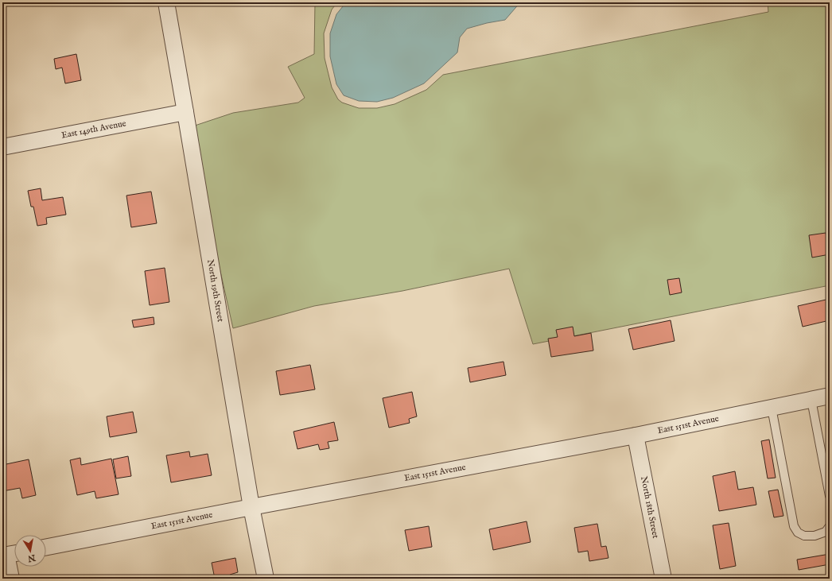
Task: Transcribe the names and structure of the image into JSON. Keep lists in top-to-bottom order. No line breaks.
{"streets":{"street":["East 149th Avenue","North 19th Street","East 151st Avenue","North 18th Street"]},"crossings":[["East 149th Avenue","North 19th Street"],["North 19th Street","East 151st Avenue"],["East 151st Avenue","North 18th Street"]],"north":"bottom"}
